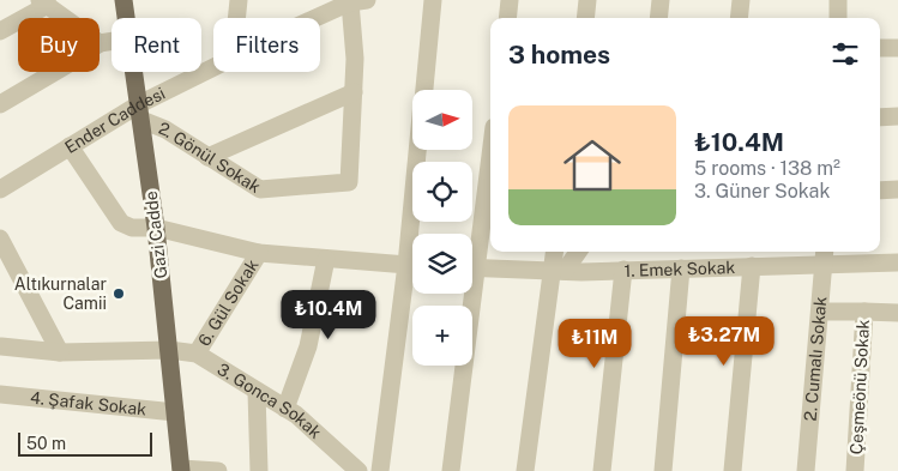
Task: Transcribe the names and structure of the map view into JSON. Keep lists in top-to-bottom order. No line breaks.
{"streets":{"main road":["Gazi Cadde"],"street":["Ender Caddesi","2. Gönül Sokak","1. Emek Sokak","6. Gül Sokak","2. Cumalı Sokak","Çeşmeönü Sokak","3. Gonca Sokak","4. Şafak Sokak"]},"crossings":[["Ender Caddesi","2. Gönül Sokak"],["Ender Caddesi","Gazi Cadde"],["2. Gönül Sokak","Gazi Cadde"],["Gazi Cadde","3. Gonca Sokak"],["Gazi Cadde","4. Şafak Sokak"],["1. Emek Sokak","2. Cumalı Sokak"],["6. Gül Sokak","3. Gonca Sokak"],["2. Cumalı Sokak","Çeşmeönü Sokak"]],"places":["Altıkurnalar Camii"],"scale_bar":"50 m","north":"right","page":{"chip":["Buy","Rent","Filters"],"heading":"3 homes","map_buttons":"+","list":[{"name":"₺10.4M","note":"5 rooms · 138 m² · 3. Güner Sokak"}],"price":["₺10.4M","₺3.27M","₺11M"],"scale":"50 m"}}
